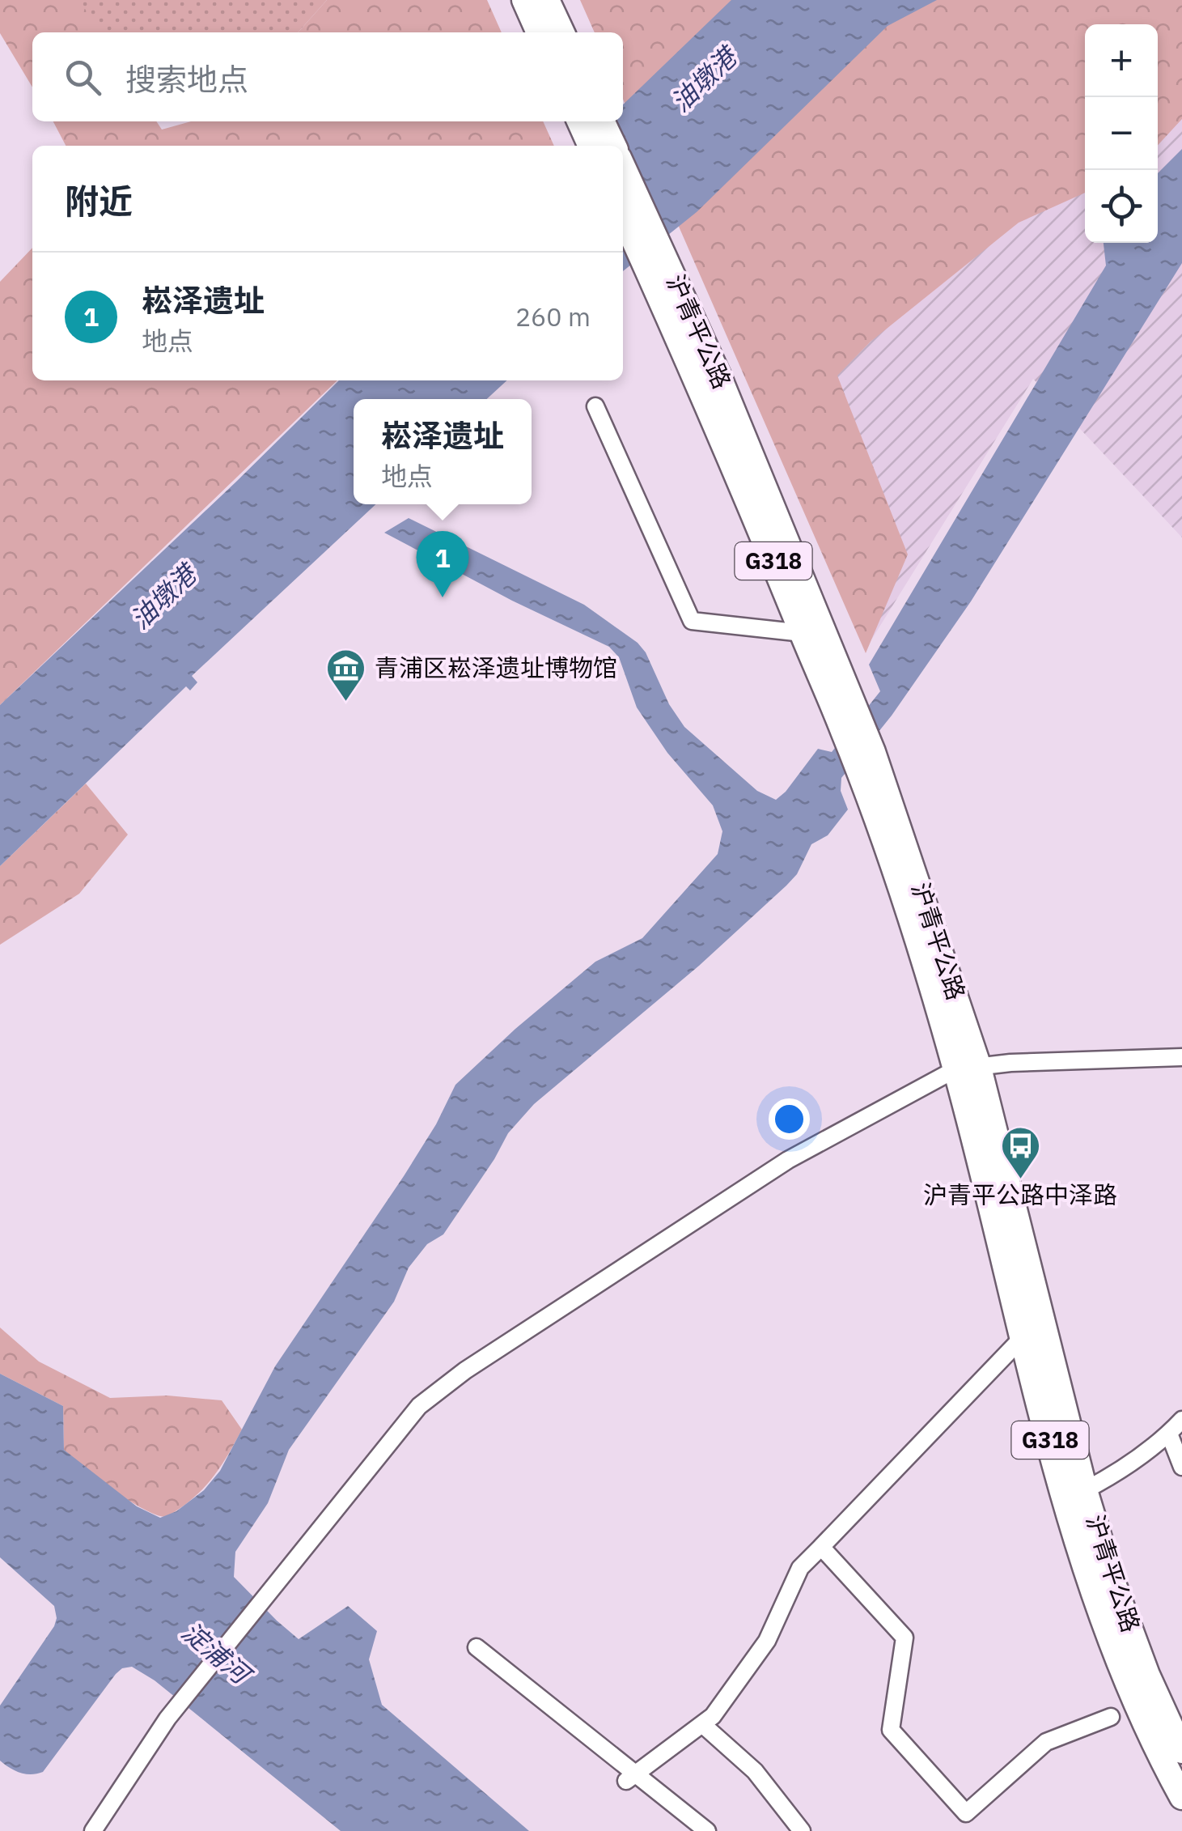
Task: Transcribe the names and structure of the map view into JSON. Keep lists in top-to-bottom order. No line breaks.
{"streets":{"highway":["沪青平公路","G318"]},"water":["油墩港","淀浦河"],"places":{"museum":["青浦区崧泽遗址博物馆"],"bus stop":["沪青平公路中泽路"]},"page":{"map_buttons":["+","−"],"search":"搜索地点","heading":"附近","list":[{"mark":"1","name":"崧泽遗址","note":"地点","value":"260 m"}],"popup":["崧泽遗址","地点"],"pins":"1"}}
